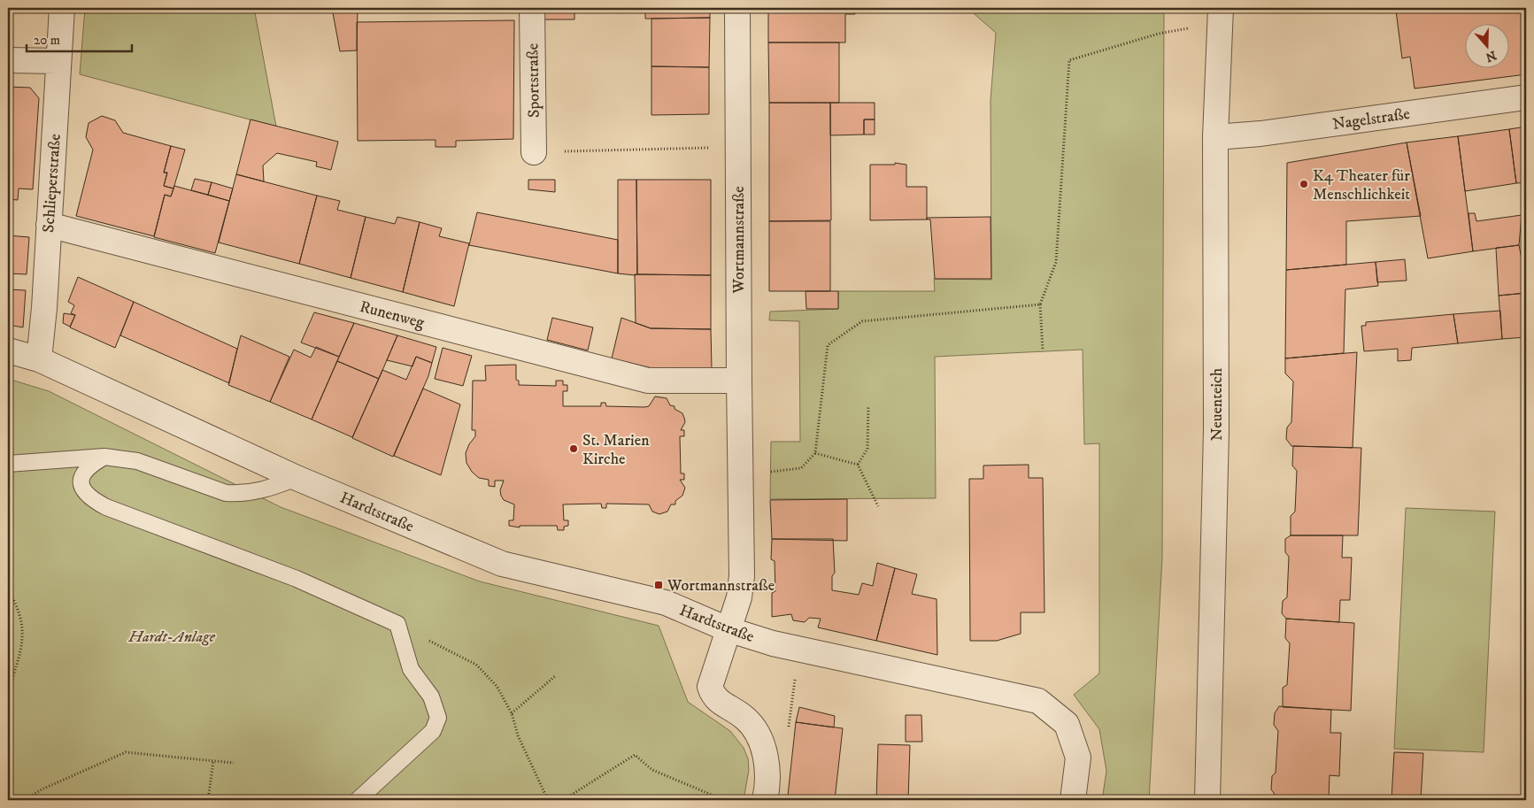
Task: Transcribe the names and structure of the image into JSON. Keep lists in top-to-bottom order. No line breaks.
{"streets":{"street":["Sportstraße","Nagelstraße","Schlieperstraße","Wortmannstraße","Runenweg","Neuenteich","Hardtstraße"]},"crossings":[["Nagelstraße","Neuenteich"],["Schlieperstraße","Runenweg"],["Schlieperstraße","Hardtstraße"],["Wortmannstraße","Runenweg"],["Wortmannstraße","Hardtstraße"]],"parks":["Hardt-Anlage"],"places":{"other":["K4 Theater für Menschlichkeit","St. Marien Kirche"],"transit":["Wortmannstraße"]},"scale_bar":"20 m","north":"bottom"}
